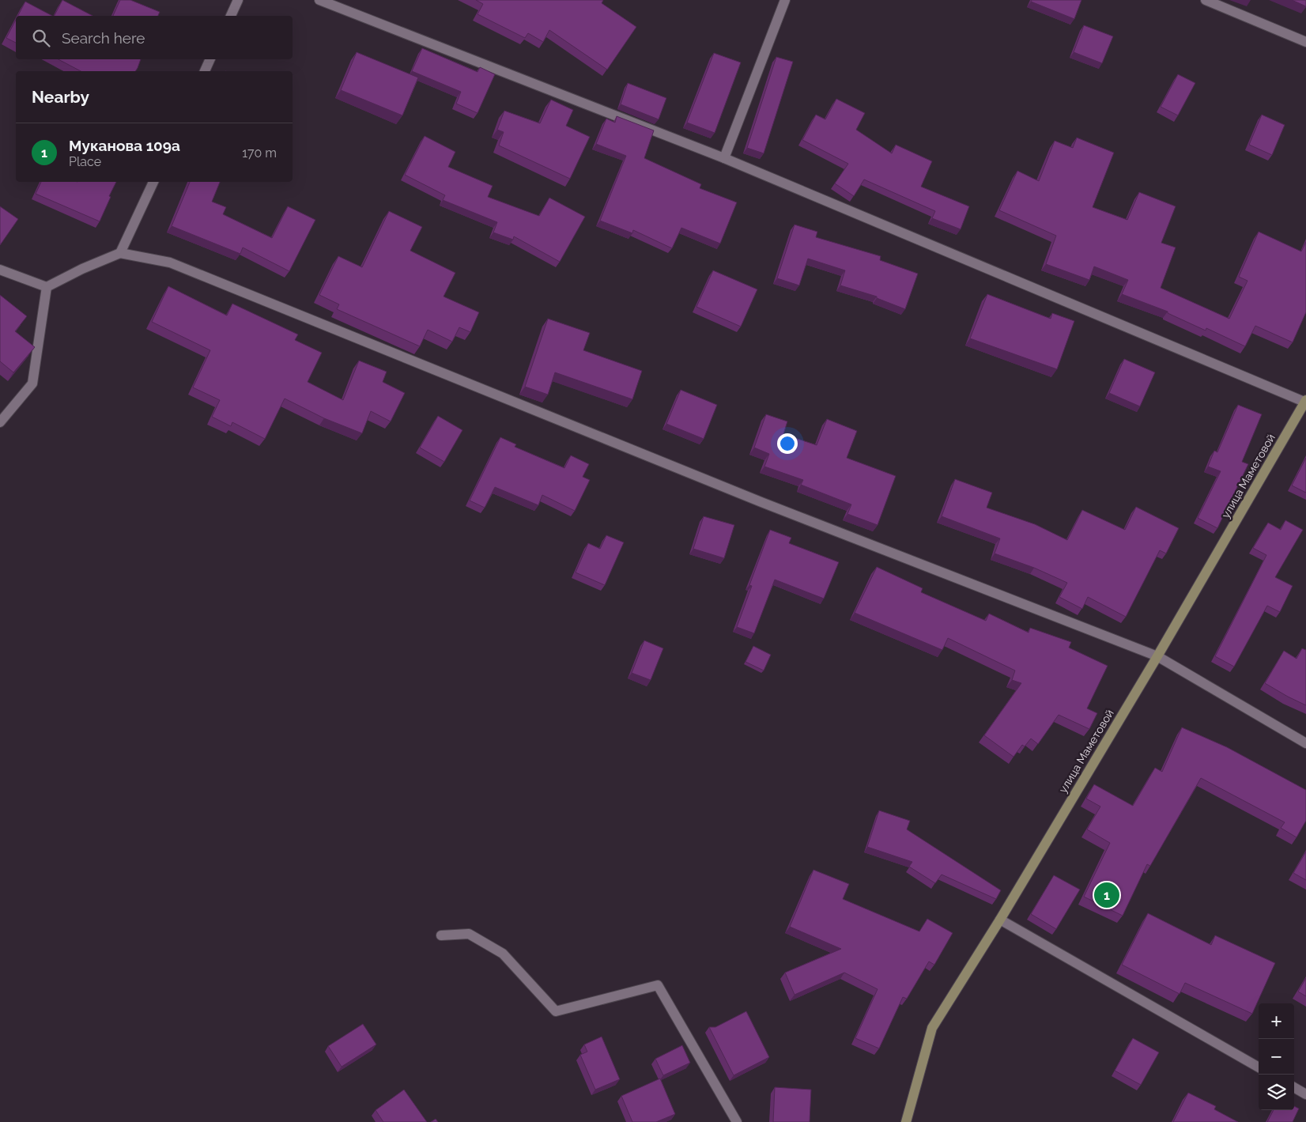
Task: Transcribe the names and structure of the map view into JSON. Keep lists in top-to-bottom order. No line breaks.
{"streets":{"street":["улица Маметовой"]},"page":{"search":"Search here","heading":"Nearby","list":[{"mark":"1","name":"Муканова 109а","note":"Place","value":"170 m"}],"pins":"1","map_buttons":["+","−"]}}
